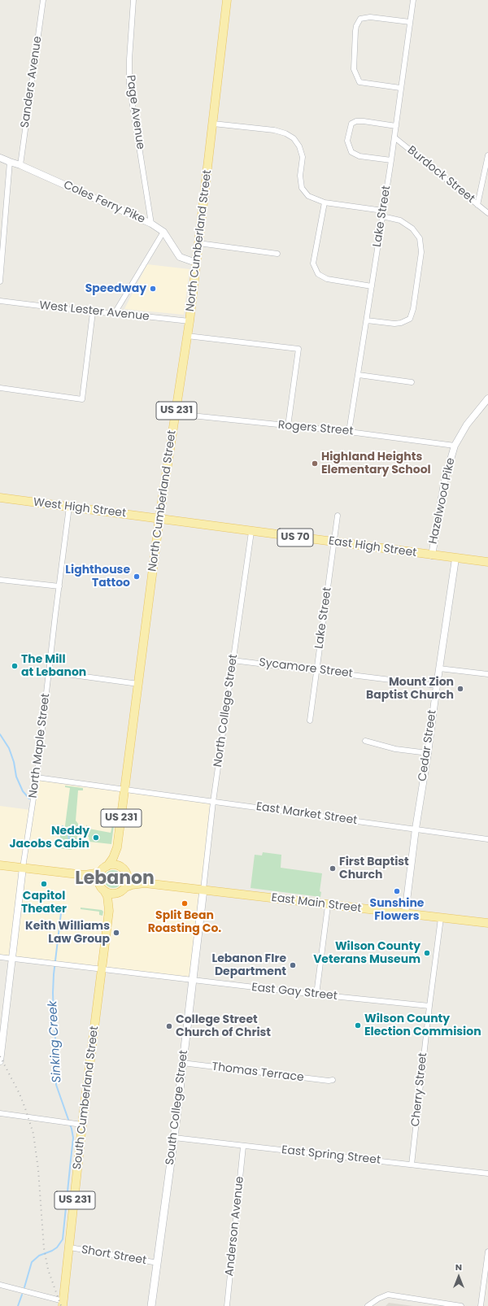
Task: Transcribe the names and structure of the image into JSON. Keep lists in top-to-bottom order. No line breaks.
{"streets":{"main road":["North Cumberland Street","US 231","West High Street","US 70","East High Street","East Main Street","South Cumberland Street","South College Street"],"street":["Sanders Avenue","Page Avenue","Burdock Street","Coles Ferry Pike","Lake Street","West Lester Avenue","Rogers Street","Hazelwood Pike","Sycamore Street","North College Street","North Maple Street","Cedar Street","East Market Street","East Gay Street","Thomas Terrace","Cherry Street","East Spring Street","Anderson Avenue","Short Street"]},"crossings":[["Sanders Avenue","Coles Ferry Pike"],["Page Avenue","Coles Ferry Pike"],["Burdock Street","Lake Street"],["Coles Ferry Pike","North Cumberland Street"],["Lake Street","Rogers Street"],["Lake Street","East High Street"],["Lake Street","Sycamore Street"],["North Cumberland Street","West Lester Avenue"],["North Cumberland Street","US 231"],["North Cumberland Street","Rogers Street"],["North Cumberland Street","West High Street"],["North Cumberland Street","East High Street"],["North Cumberland Street","East Market Street"],["North Cumberland Street","East Main Street"],["North Cumberland Street","South Cumberland Street"],["US 231","East Main Street"],["US 231","South Cumberland Street"],["Rogers Street","Hazelwood Pike"],["Hazelwood Pike","East High Street"],["West High Street","East High Street"],["West High Street","North Maple Street"],["East High Street","North College Street"],["East High Street","Cedar Street"],["Sycamore Street","North College Street"],["Sycamore Street","Cedar Street"],["North College Street","East Market Street"],["North College Street","East Main Street"],["North College Street","South College Street"],["North Maple Street","East Market Street"],["Cedar Street","East Market Street"],["Cedar Street","East Main Street"],["East Main Street","Cherry Street"],["East Main Street","South Cumberland Street"],["East Main Street","South College Street"],["East Gay Street","Cherry Street"],["East Gay Street","South Cumberland Street"],["East Gay Street","South College Street"],["Thomas Terrace","South College Street"],["Cherry Street","East Spring Street"],["South Cumberland Street","Short Street"],["South College Street","East Spring Street"],["South College Street","Short Street"],["East Spring Street","Anderson Avenue"]],"districts":["Lebanon"],"water":["Sinking Creek"],"places":["Speedway","Highland Heights Elementary School","Lighthouse Tattoo","The Mill at Lebanon","Mount Zion Baptist Church","Neddy Jacobs Cabin","First Baptist Church","Capitol Theater","Sunshine Flowers","Split Bean Roasting Co.","Keith Williams Law Group","Wilson County Veterans Museum","Lebanon FIre Department","Wilson County Election Commision","College Street Church of Christ"],"north":"top"}
